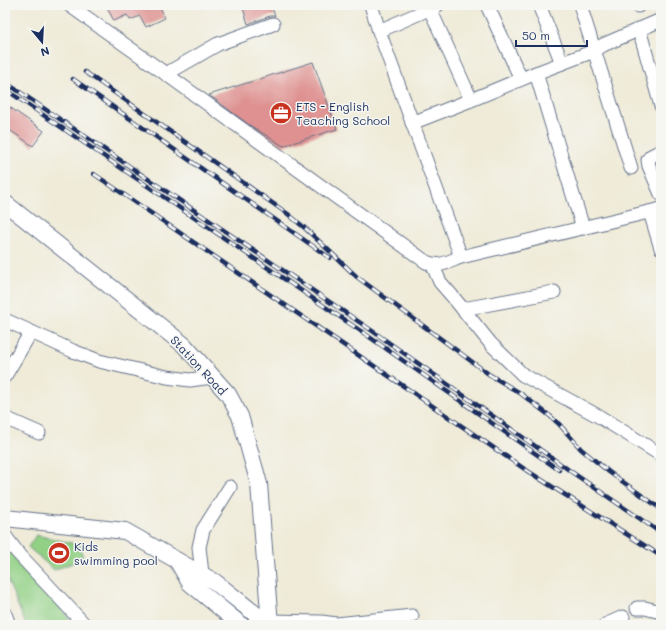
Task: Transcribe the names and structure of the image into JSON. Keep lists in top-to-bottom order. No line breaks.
{"streets":{"main road":["Station Road"]},"places":{"office":["ETS - English Teaching School"],"sports":["Kids swimming pool"]},"scale_bar":"50 m","north":"bottom"}
